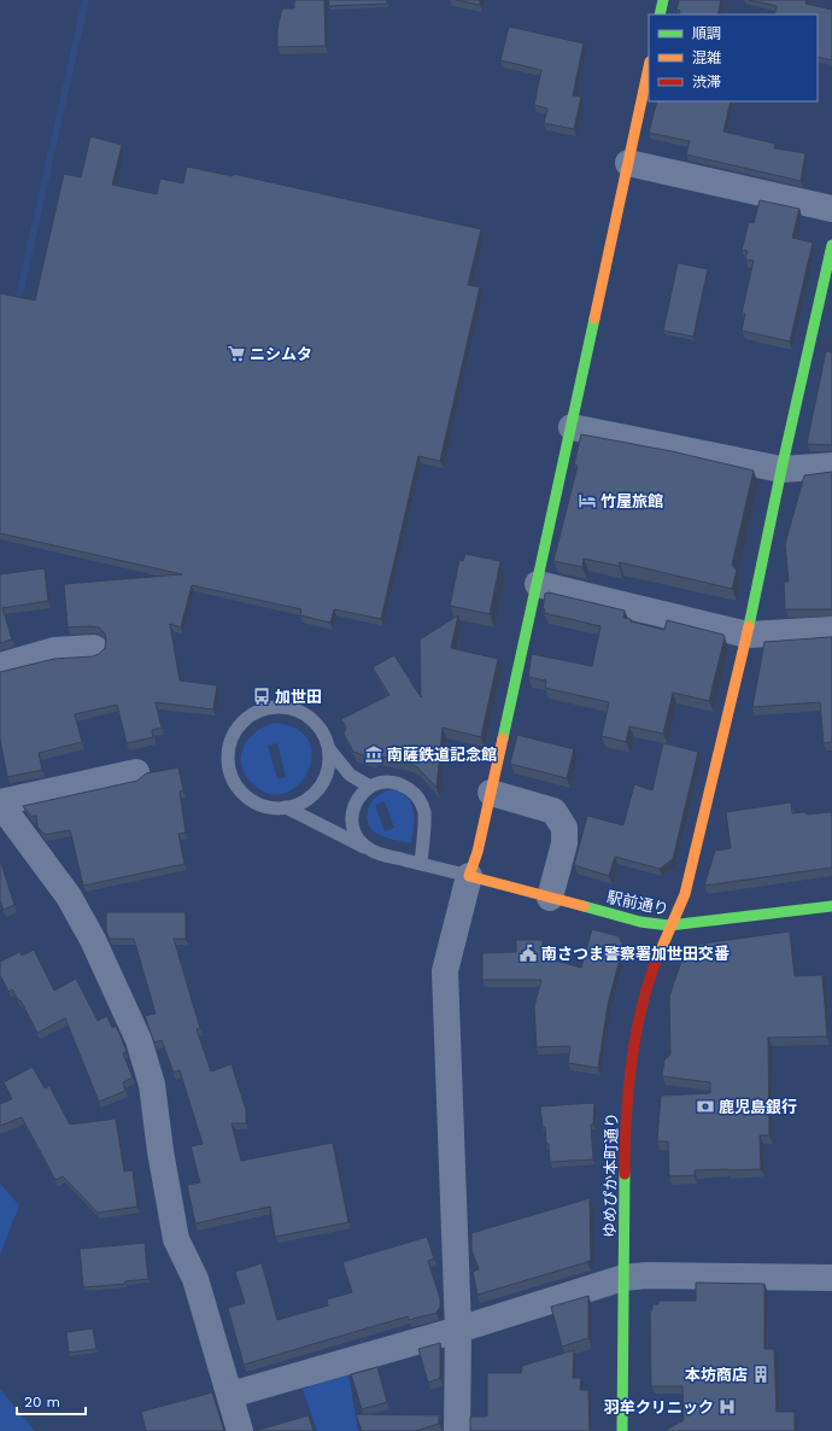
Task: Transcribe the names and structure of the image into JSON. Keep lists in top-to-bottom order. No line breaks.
{"streets":{"street":["駅前通り","ゆめぴか本町通り"]},"crossings":[["駅前通り","ゆめぴか本町通り"]],"places":{"supermarket":["ニシムタ"],"hotel":["竹屋旅館"],"bus stop":["加世田"],"museum":["南薩鉄道記念館"],"public building":["南さつま警察署加世田交番"],"bank":["鹿児島銀行"],"building":["本坊商店"],"hospital":["羽牟クリニック"]},"legend":["順調","混雑","渋滞"],"scale_bar":"20 m"}
